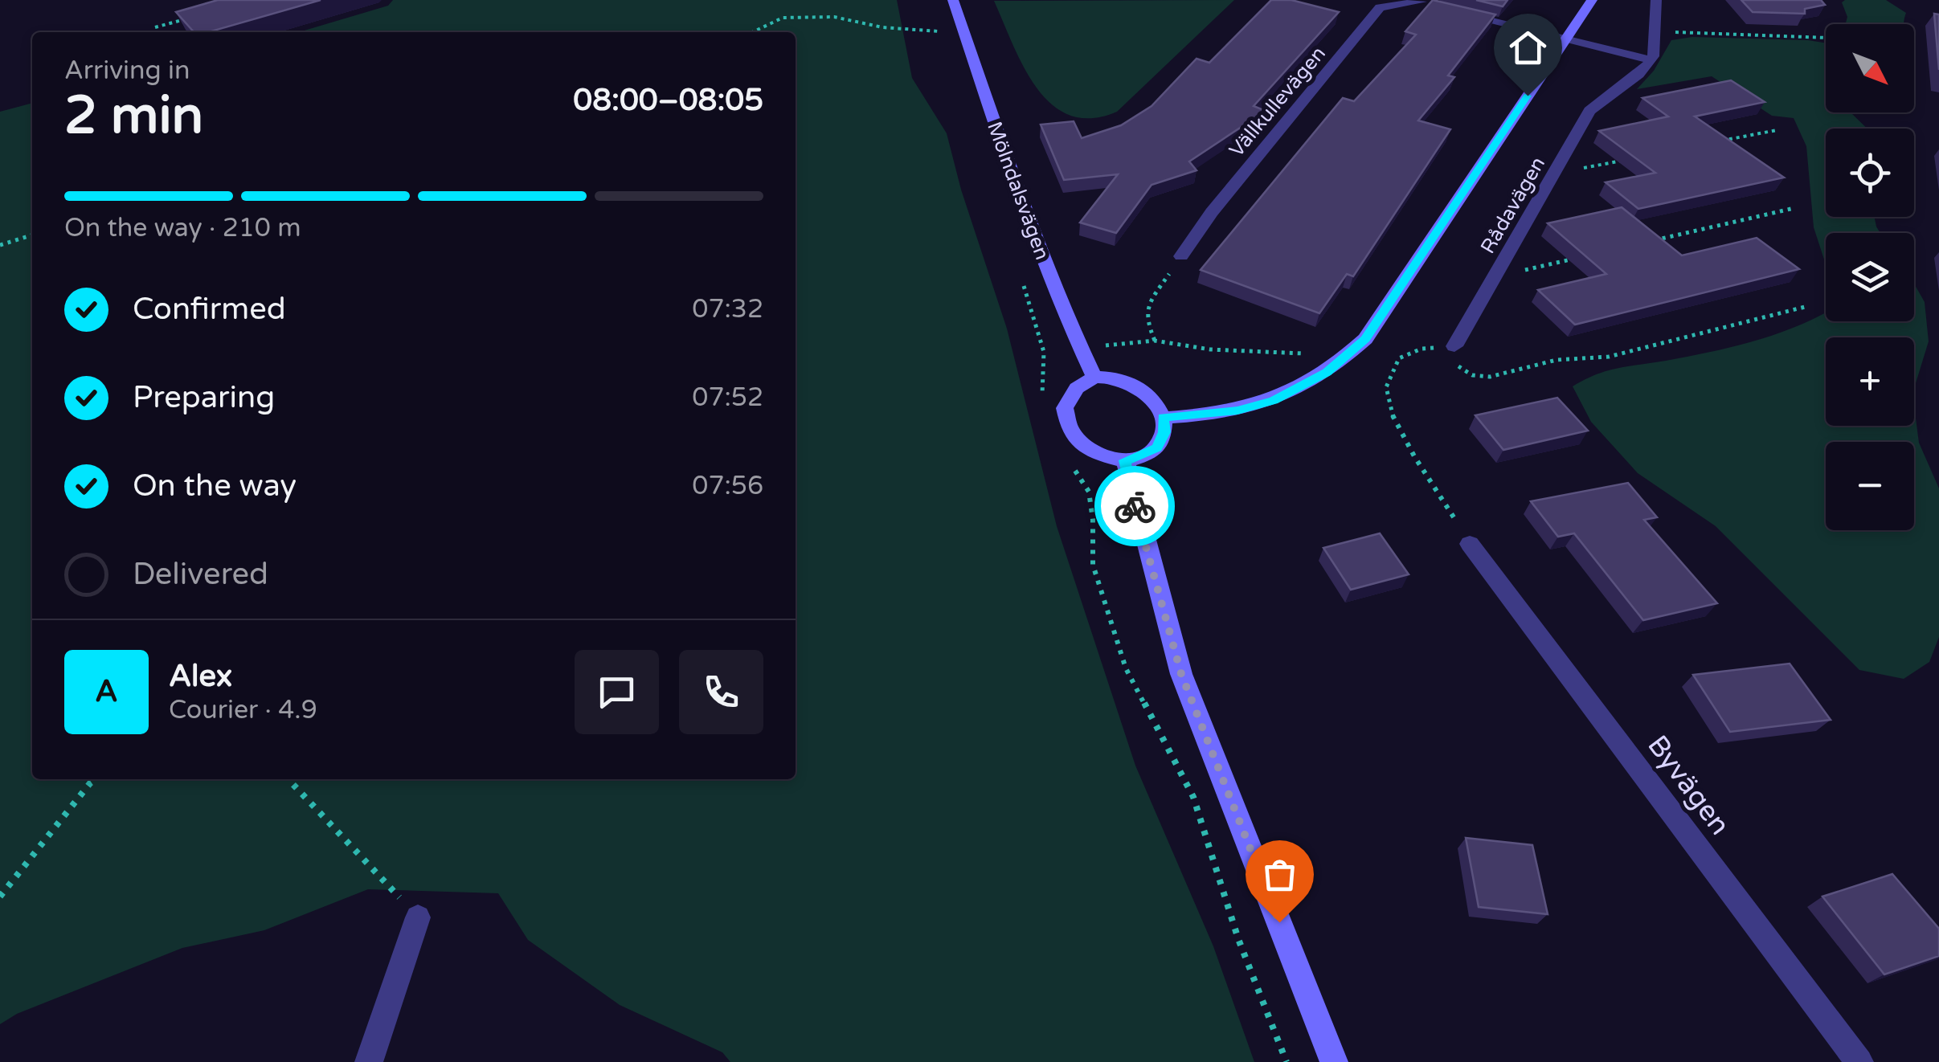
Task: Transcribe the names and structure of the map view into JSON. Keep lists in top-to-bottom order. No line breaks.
{"streets":{"street":["Vällkullevägen","Mölndalsvägen","Rådavägen","Byvägen"]},"crossings":[["Mölndalsvägen","Rådavägen"]],"north":"bottom right","page":{"map_buttons":["+","−"],"heading":["2 min","Arriving in","08:00–08:05"],"panel":["Alex","Courier · 4.9"],"bar":"On the way · 210 m","list":[["Confirmed","07:32"],["Preparing","07:52"],["On the way","07:56"],"Delivered"],"round":"A"}}
